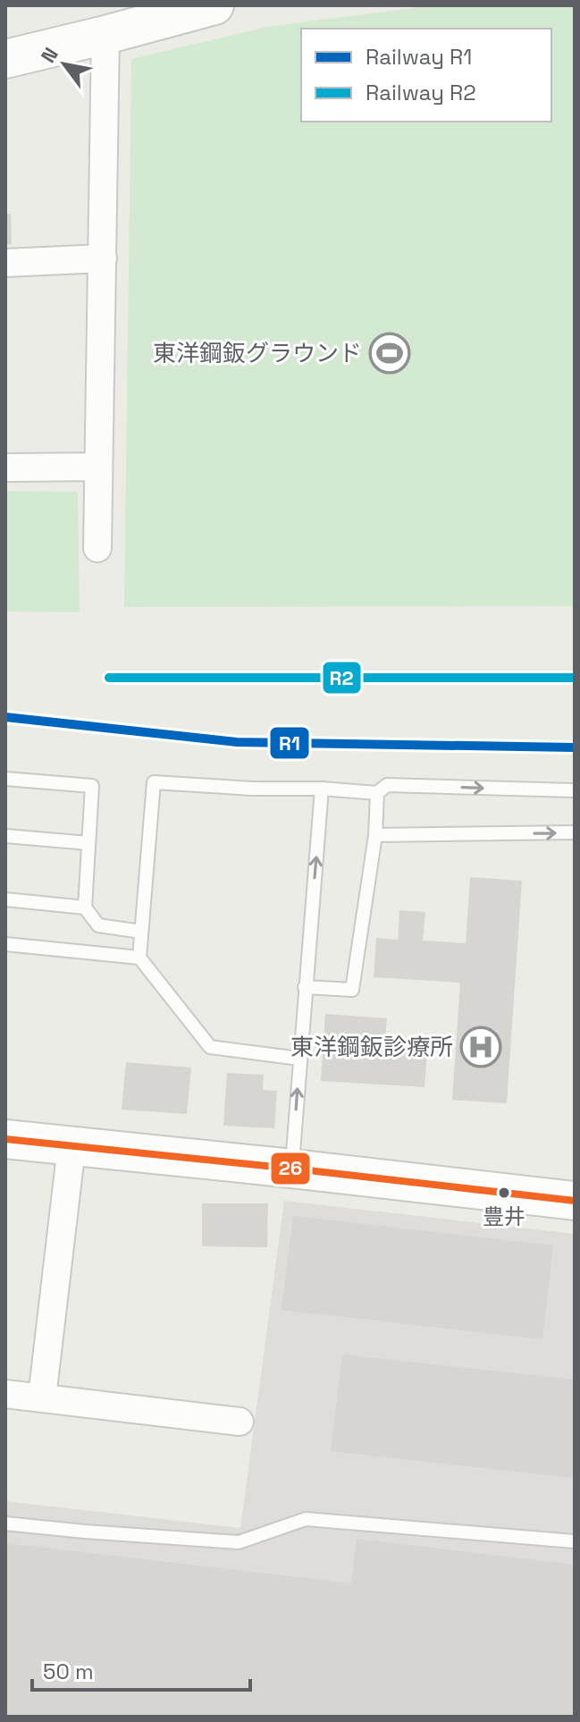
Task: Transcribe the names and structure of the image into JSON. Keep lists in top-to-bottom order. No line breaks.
{"places":{"sports":["東洋鋼鈑グラウンド"],"hospital":["東洋鋼鈑診療所"],"other":["豊井"]},"lines":["rail line R2","rail line R1","transit line 26"],"legend":["Railway R1","Railway R2"],"scale_bar":"50 m","north":"top left"}
